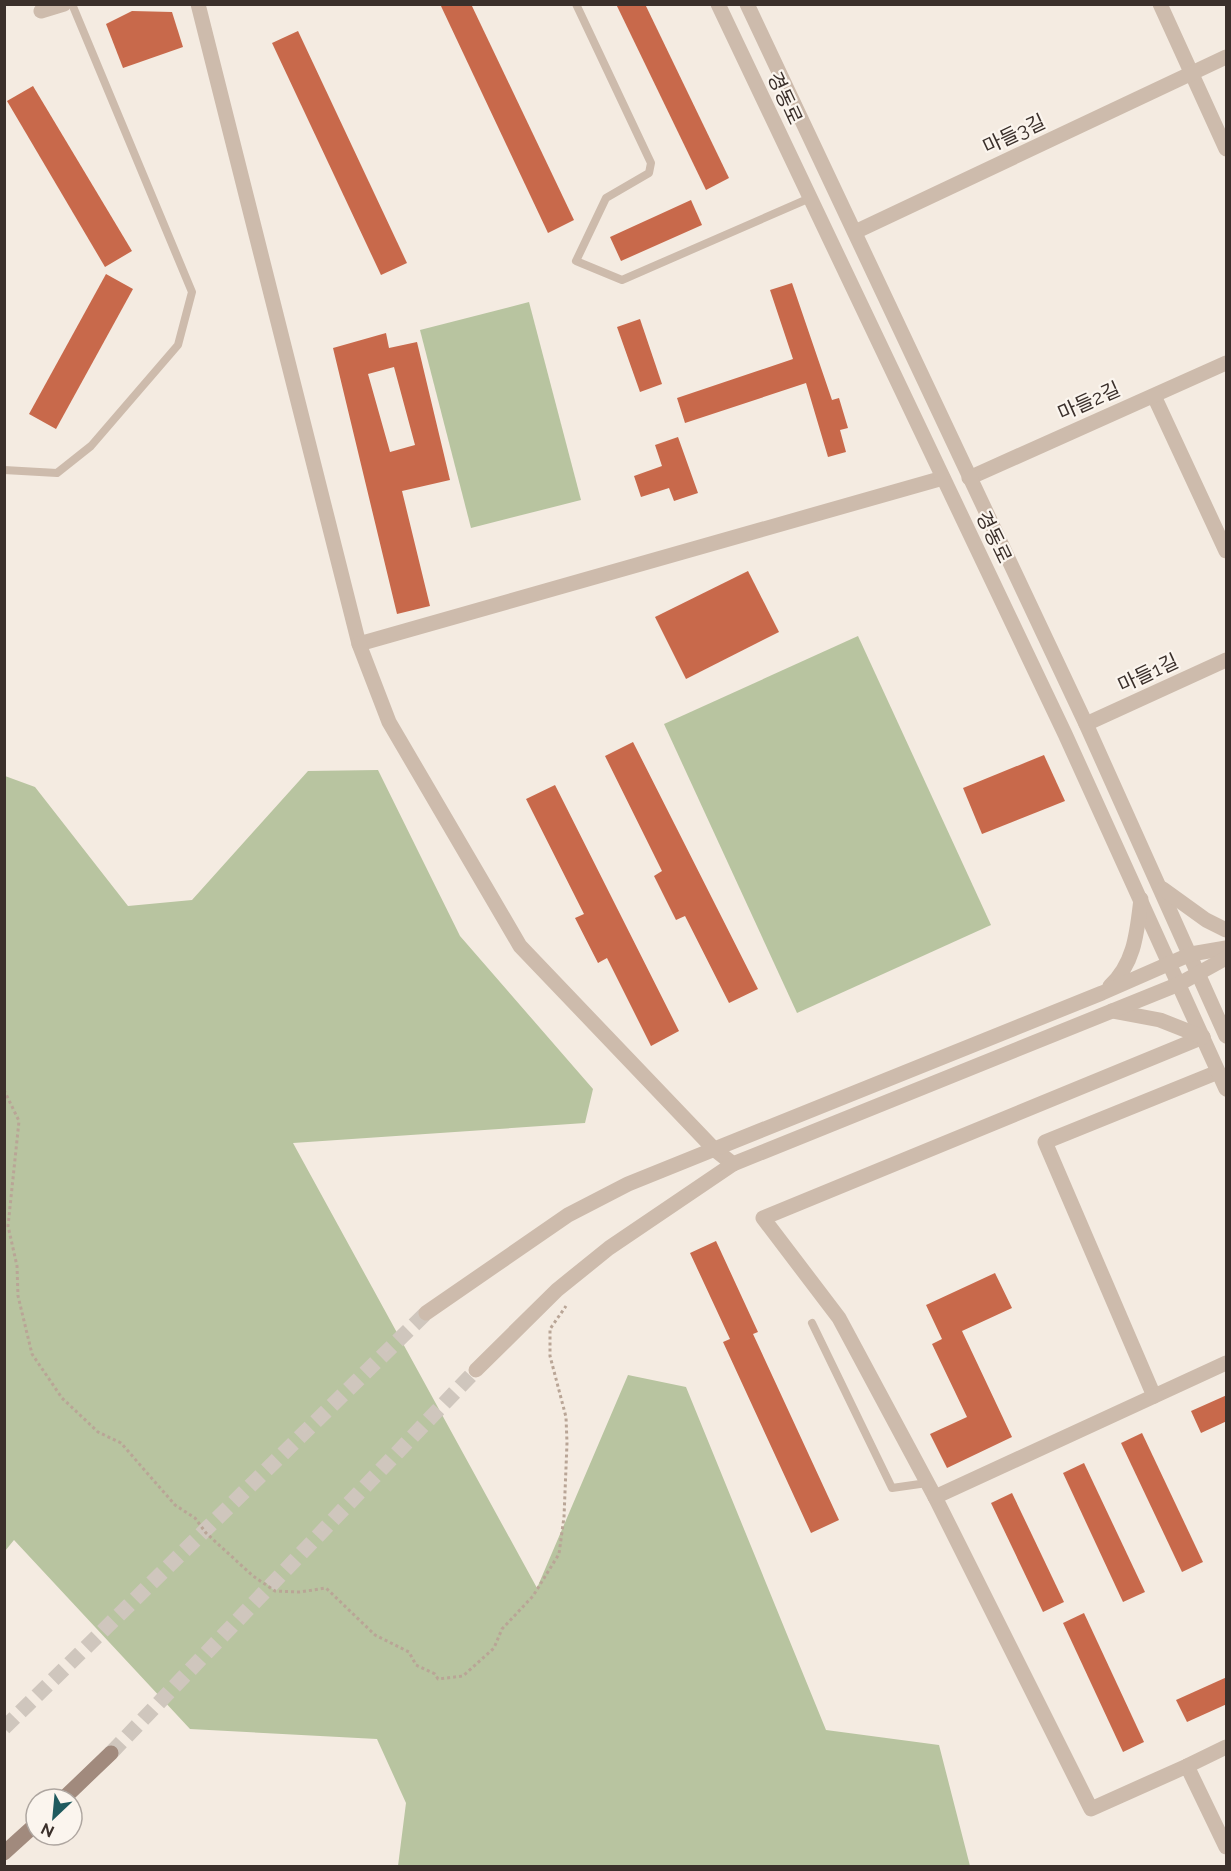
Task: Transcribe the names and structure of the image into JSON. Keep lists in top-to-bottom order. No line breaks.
{"streets":{"street":["경동로","마들3길","마들2길","마들1길"]},"crossings":[["경동로","마들3길"],["경동로","마들2길"],["경동로","마들1길"]],"north":"bottom left"}
